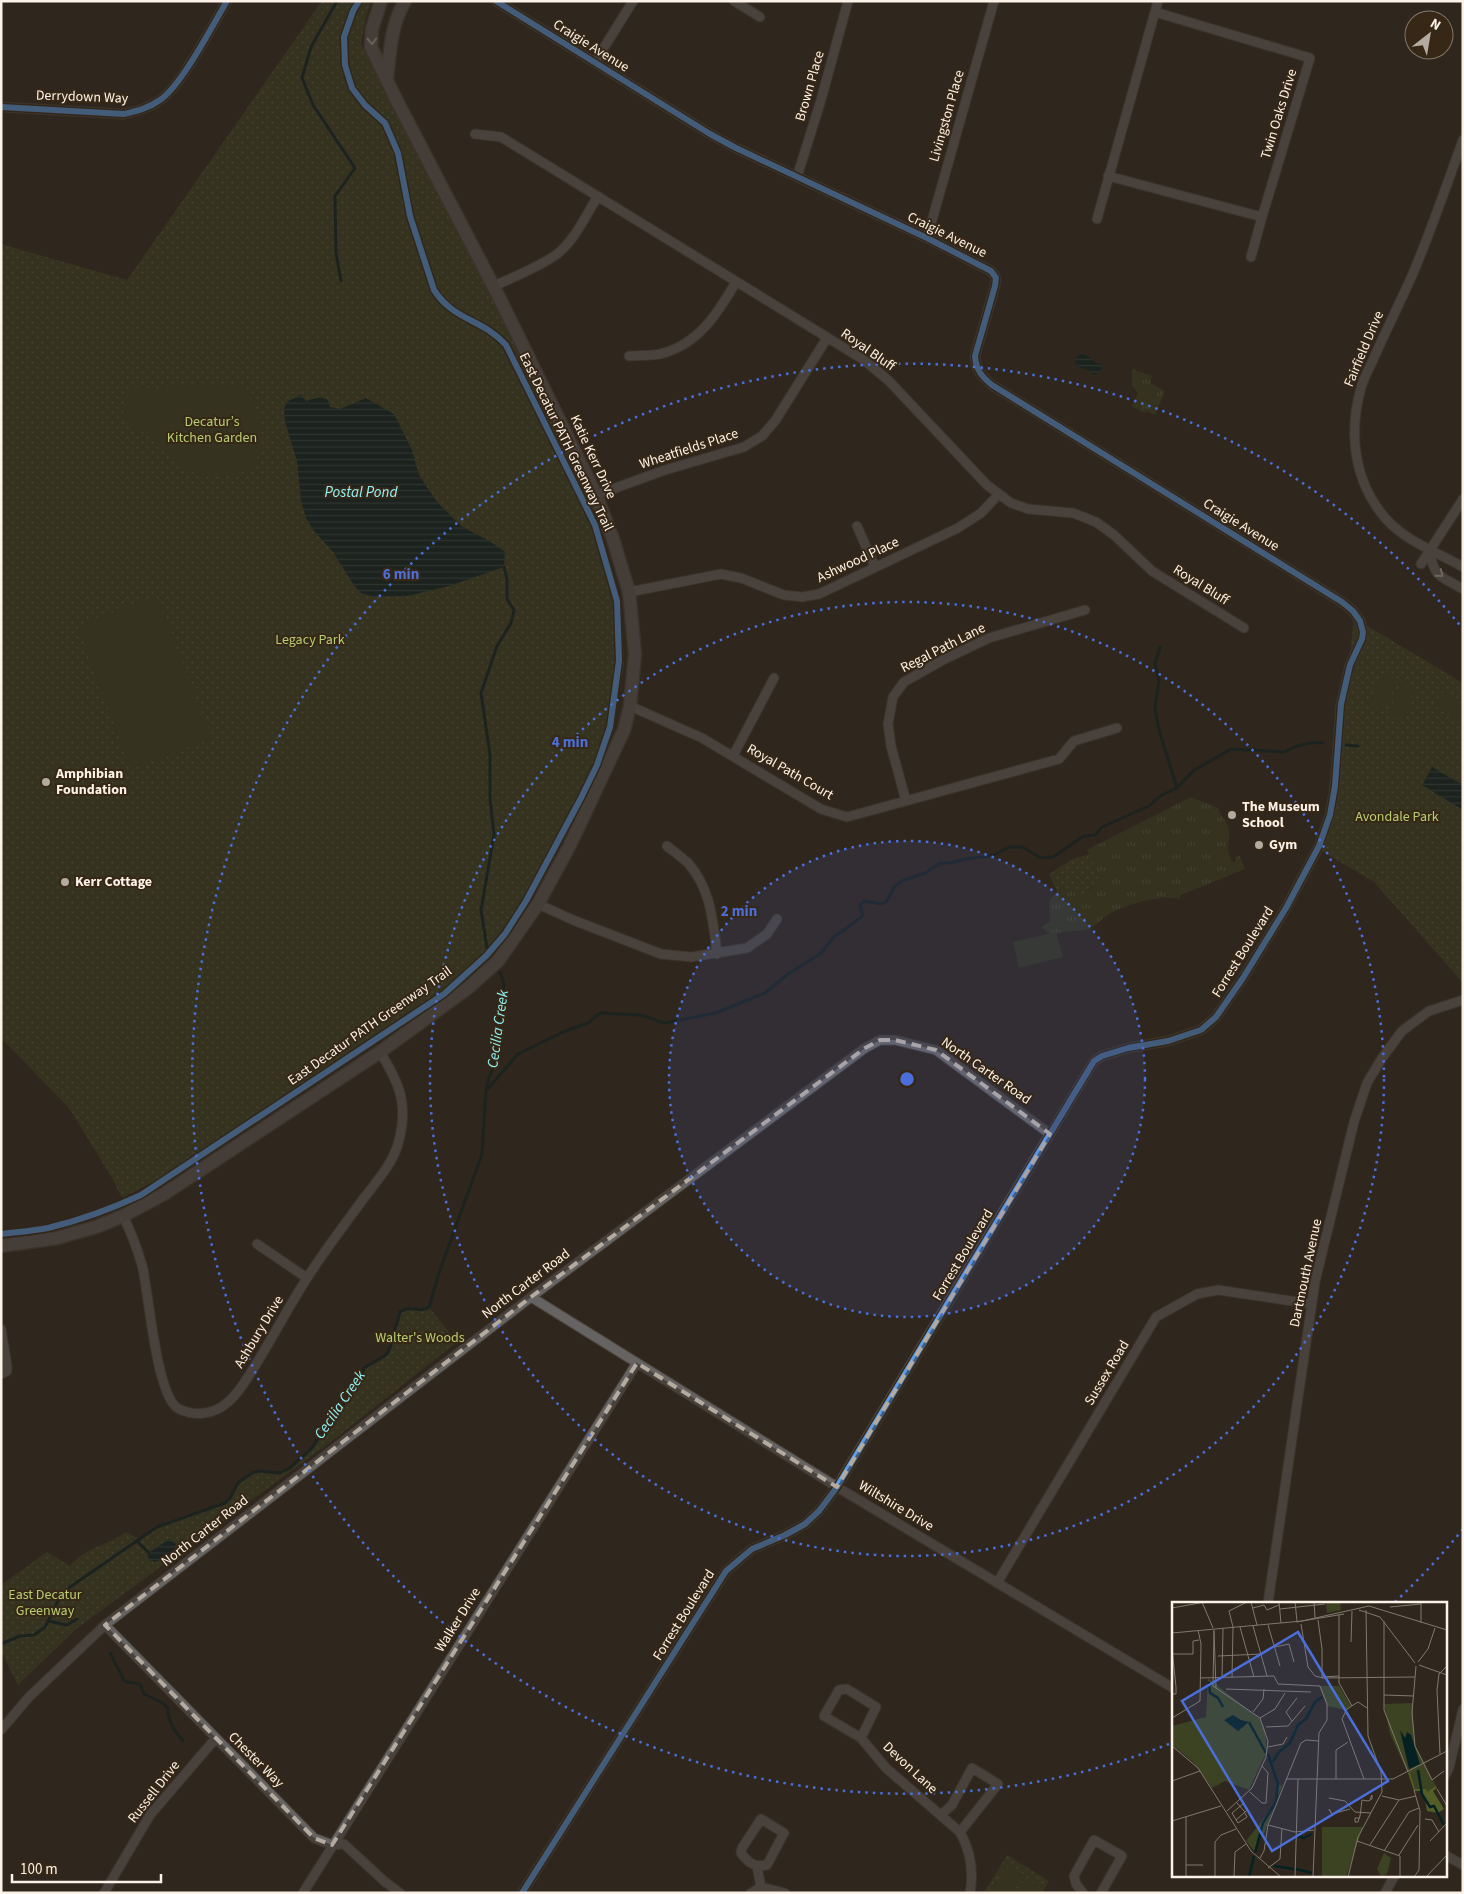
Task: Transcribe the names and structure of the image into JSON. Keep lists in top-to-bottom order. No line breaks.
{"streets":{"street":["Craigie Avenue","Brown Place","Derrydown Way","Twin Oaks Drive","Livingston Place","Fairfield Drive","Royal Bluff","Wheatfields Place","Katie Kerr Drive","Ashwood Place","Regal Path Lane","Royal Path Court","Forrest Boulevard","North Carter Road","Dartmouth Avenue","Ashbury Drive","Sussex Road","Wiltshire Drive","Walker Drive","Chester Way","Devon Lane","Russell Drive"],"cycle path":["East Decatur PATH Greenway Trail"]},"crossings":[["Craigie Avenue","Brown Place"],["Craigie Avenue","Livingston Place"],["Craigie Avenue","Forrest Boulevard"],["Royal Bluff","Wheatfields Place"],["Royal Bluff","Ashwood Place"],["Wheatfields Place","Katie Kerr Drive"],["Katie Kerr Drive","Ashwood Place"],["Katie Kerr Drive","Royal Path Court"],["Katie Kerr Drive","Ashbury Drive"],["Regal Path Lane","Royal Path Court"],["Forrest Boulevard","North Carter Road"],["Forrest Boulevard","Wiltshire Drive"],["North Carter Road","Wiltshire Drive"],["North Carter Road","Chester Way"],["Dartmouth Avenue","Sussex Road"],["Sussex Road","Wiltshire Drive"],["Wiltshire Drive","Walker Drive"],["Walker Drive","Chester Way"],["Chester Way","Russell Drive"]],"water":["Postal Pond","Cecilia Creek"],"parks":["Decatur’s Kitchen Garden","Legacy Park","Avondale Park","Walter's Woods","East Decatur Greenway"],"places":["Amphibian Foundation","The Museum School","Gym","Kerr Cottage"],"scale_bar":"100 m","north":"top right","rings":["6 min","4 min","2 min"]}
